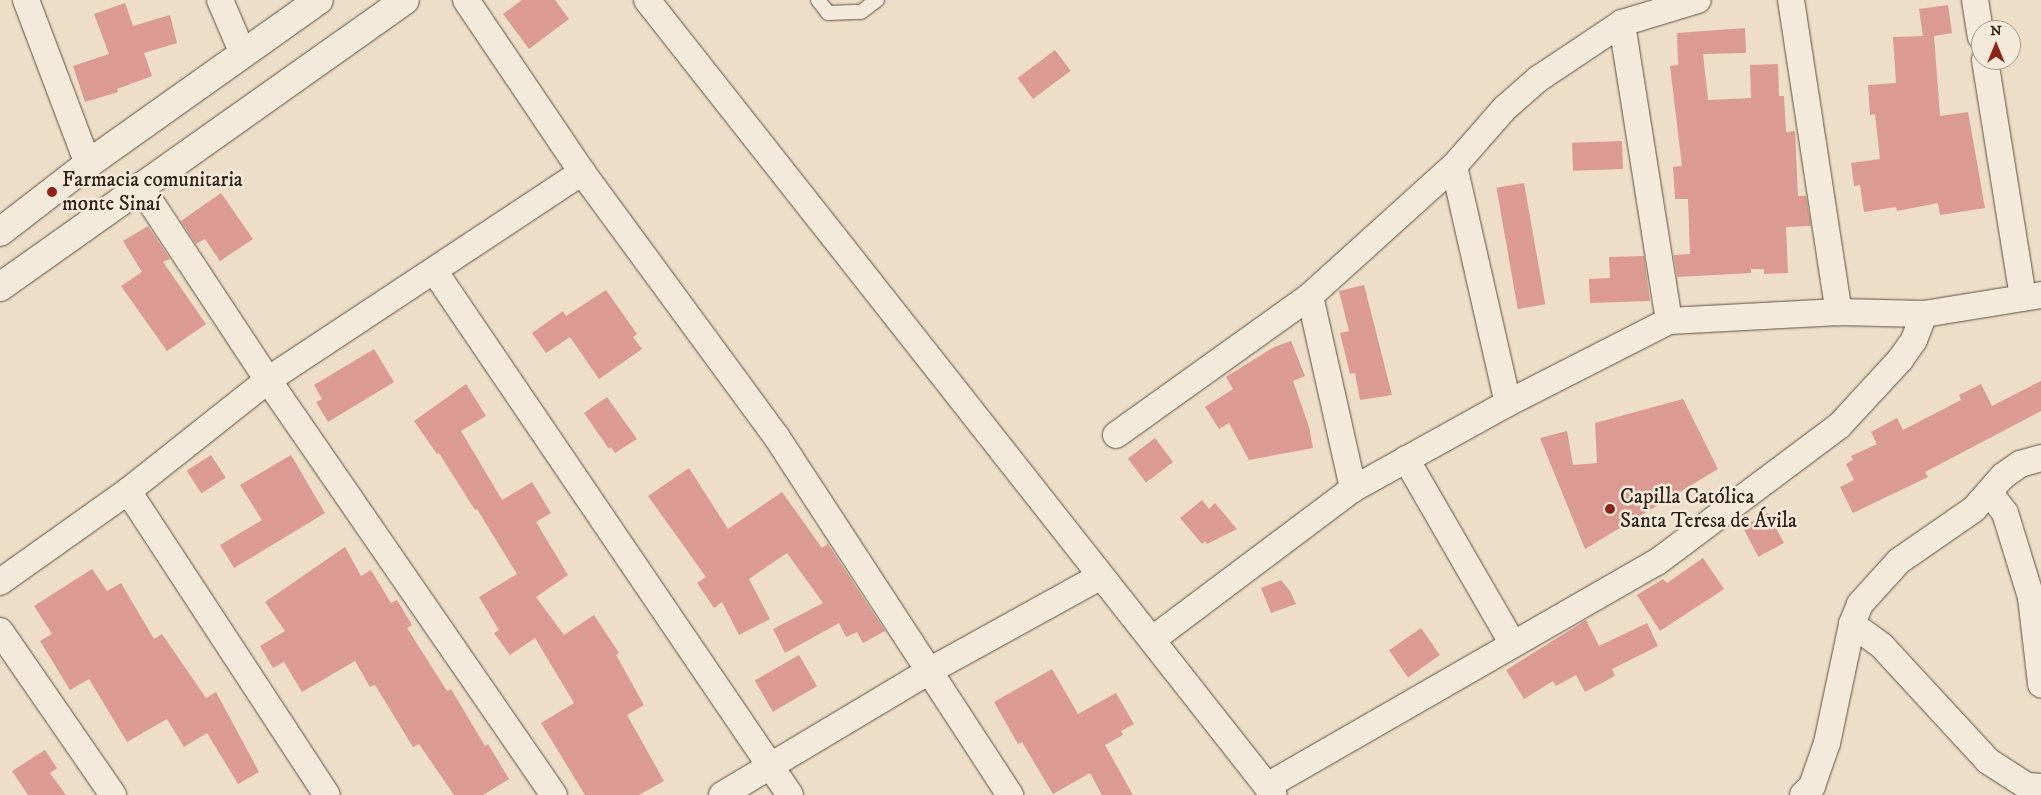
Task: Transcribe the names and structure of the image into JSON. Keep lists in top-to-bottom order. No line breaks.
{"places":["Farmacia comunitaria monte Sinaí","Capilla Católica Santa Teresa de Ávila"],"north":"top"}
